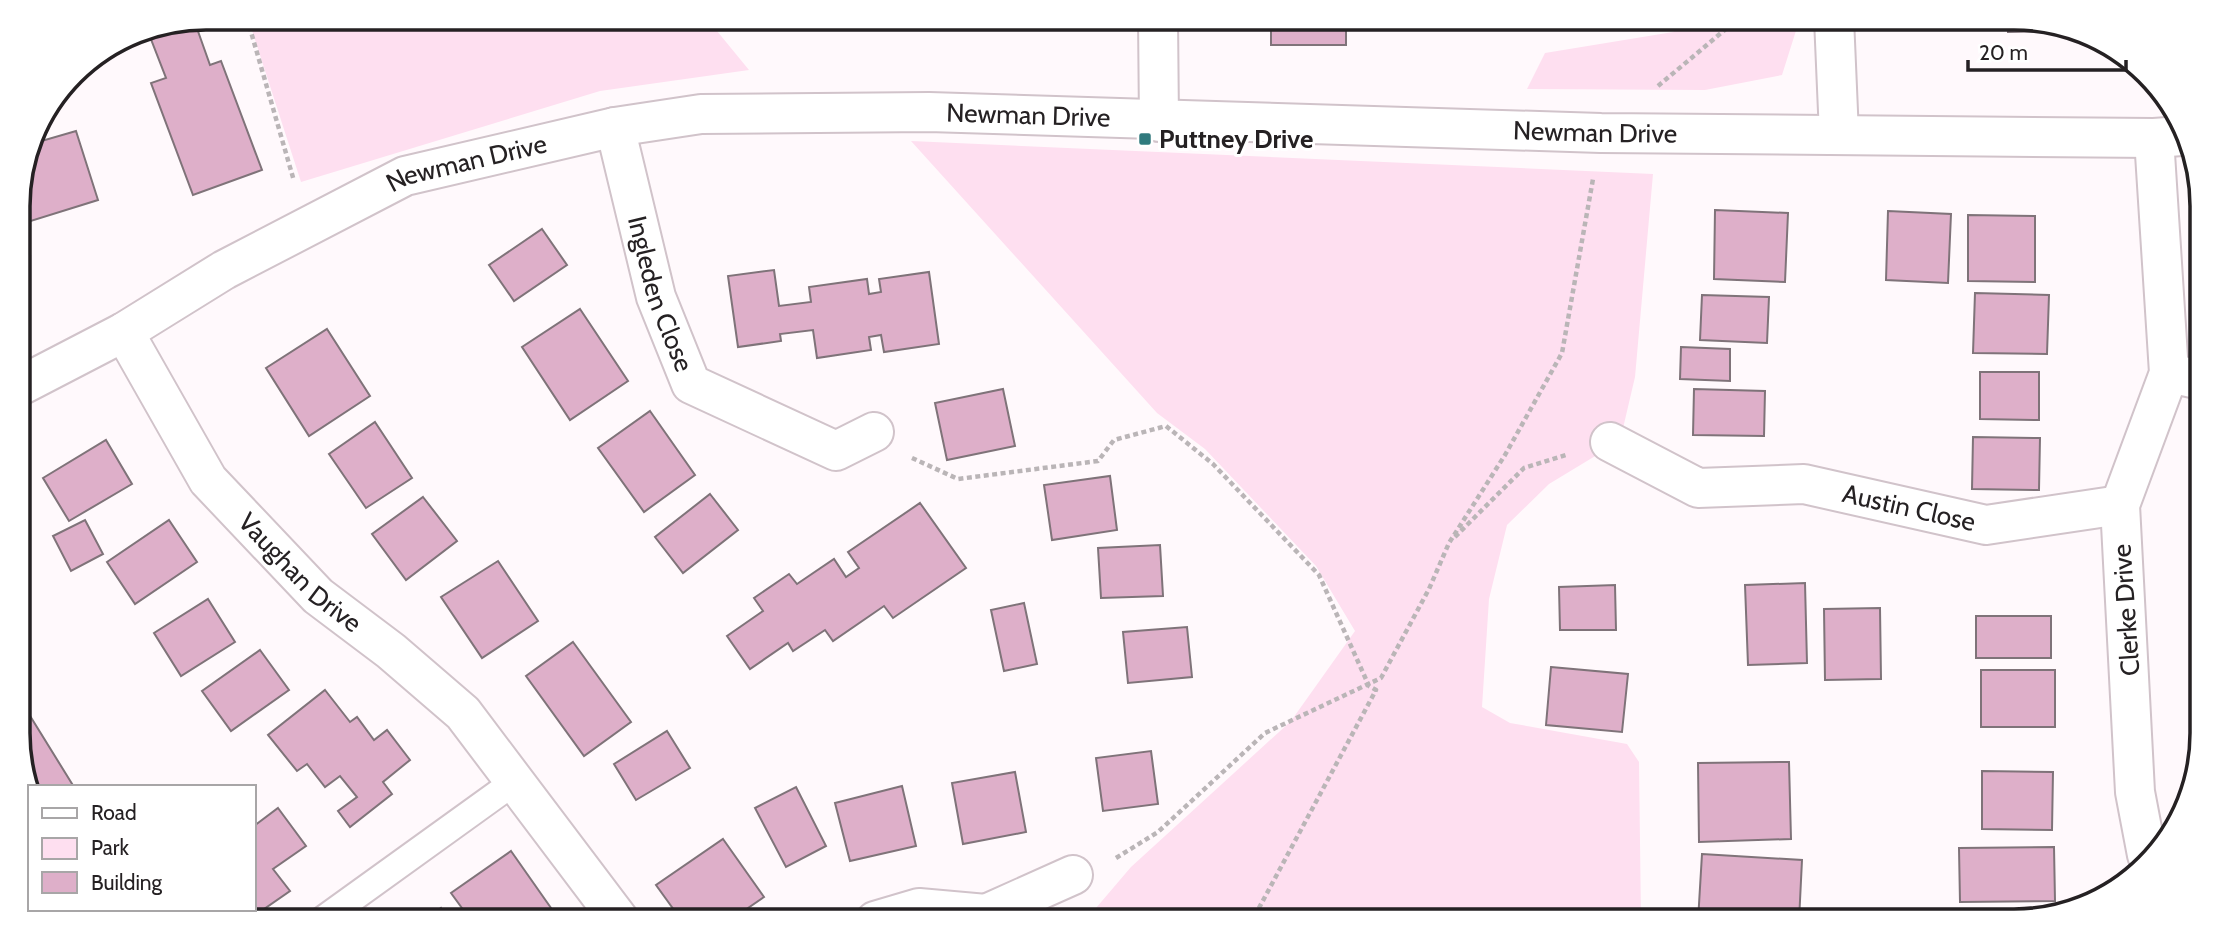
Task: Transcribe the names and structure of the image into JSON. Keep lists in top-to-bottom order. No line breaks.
{"streets":{"street":["Newman Drive","Ingleden Close","Austin Close","Vaughan Drive","Clerke Drive"]},"crossings":[["Newman Drive","Ingleden Close"],["Newman Drive","Vaughan Drive"],["Newman Drive","Clerke Drive"],["Austin Close","Clerke Drive"]],"places":{"transit":["Puttney Drive"]},"legend":["Road","Park","Building"],"scale_bar":"20 m"}
